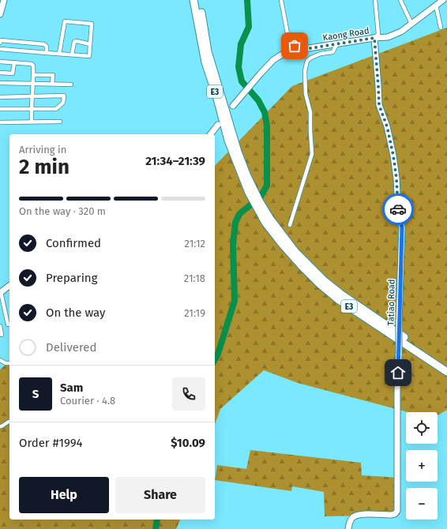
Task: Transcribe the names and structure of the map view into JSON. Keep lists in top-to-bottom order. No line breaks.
{"streets":{"highway":["E3"],"street":["Kaong Road","Tatiao Road"]},"crossings":[["Kaong Road","Tatiao Road"]],"page":{"heading":["2 min","Arriving in","21:34–21:39"],"panel":["Sam","Courier · 4.8","Order #1994","$10.09"],"bar":"On the way · 320 m","list":[["Confirmed","21:12"],["Preparing","21:18"],["On the way","21:19"],"Delivered"],"round":"S","map_buttons":["+","−"],"buttons":["Help","Share"]}}
